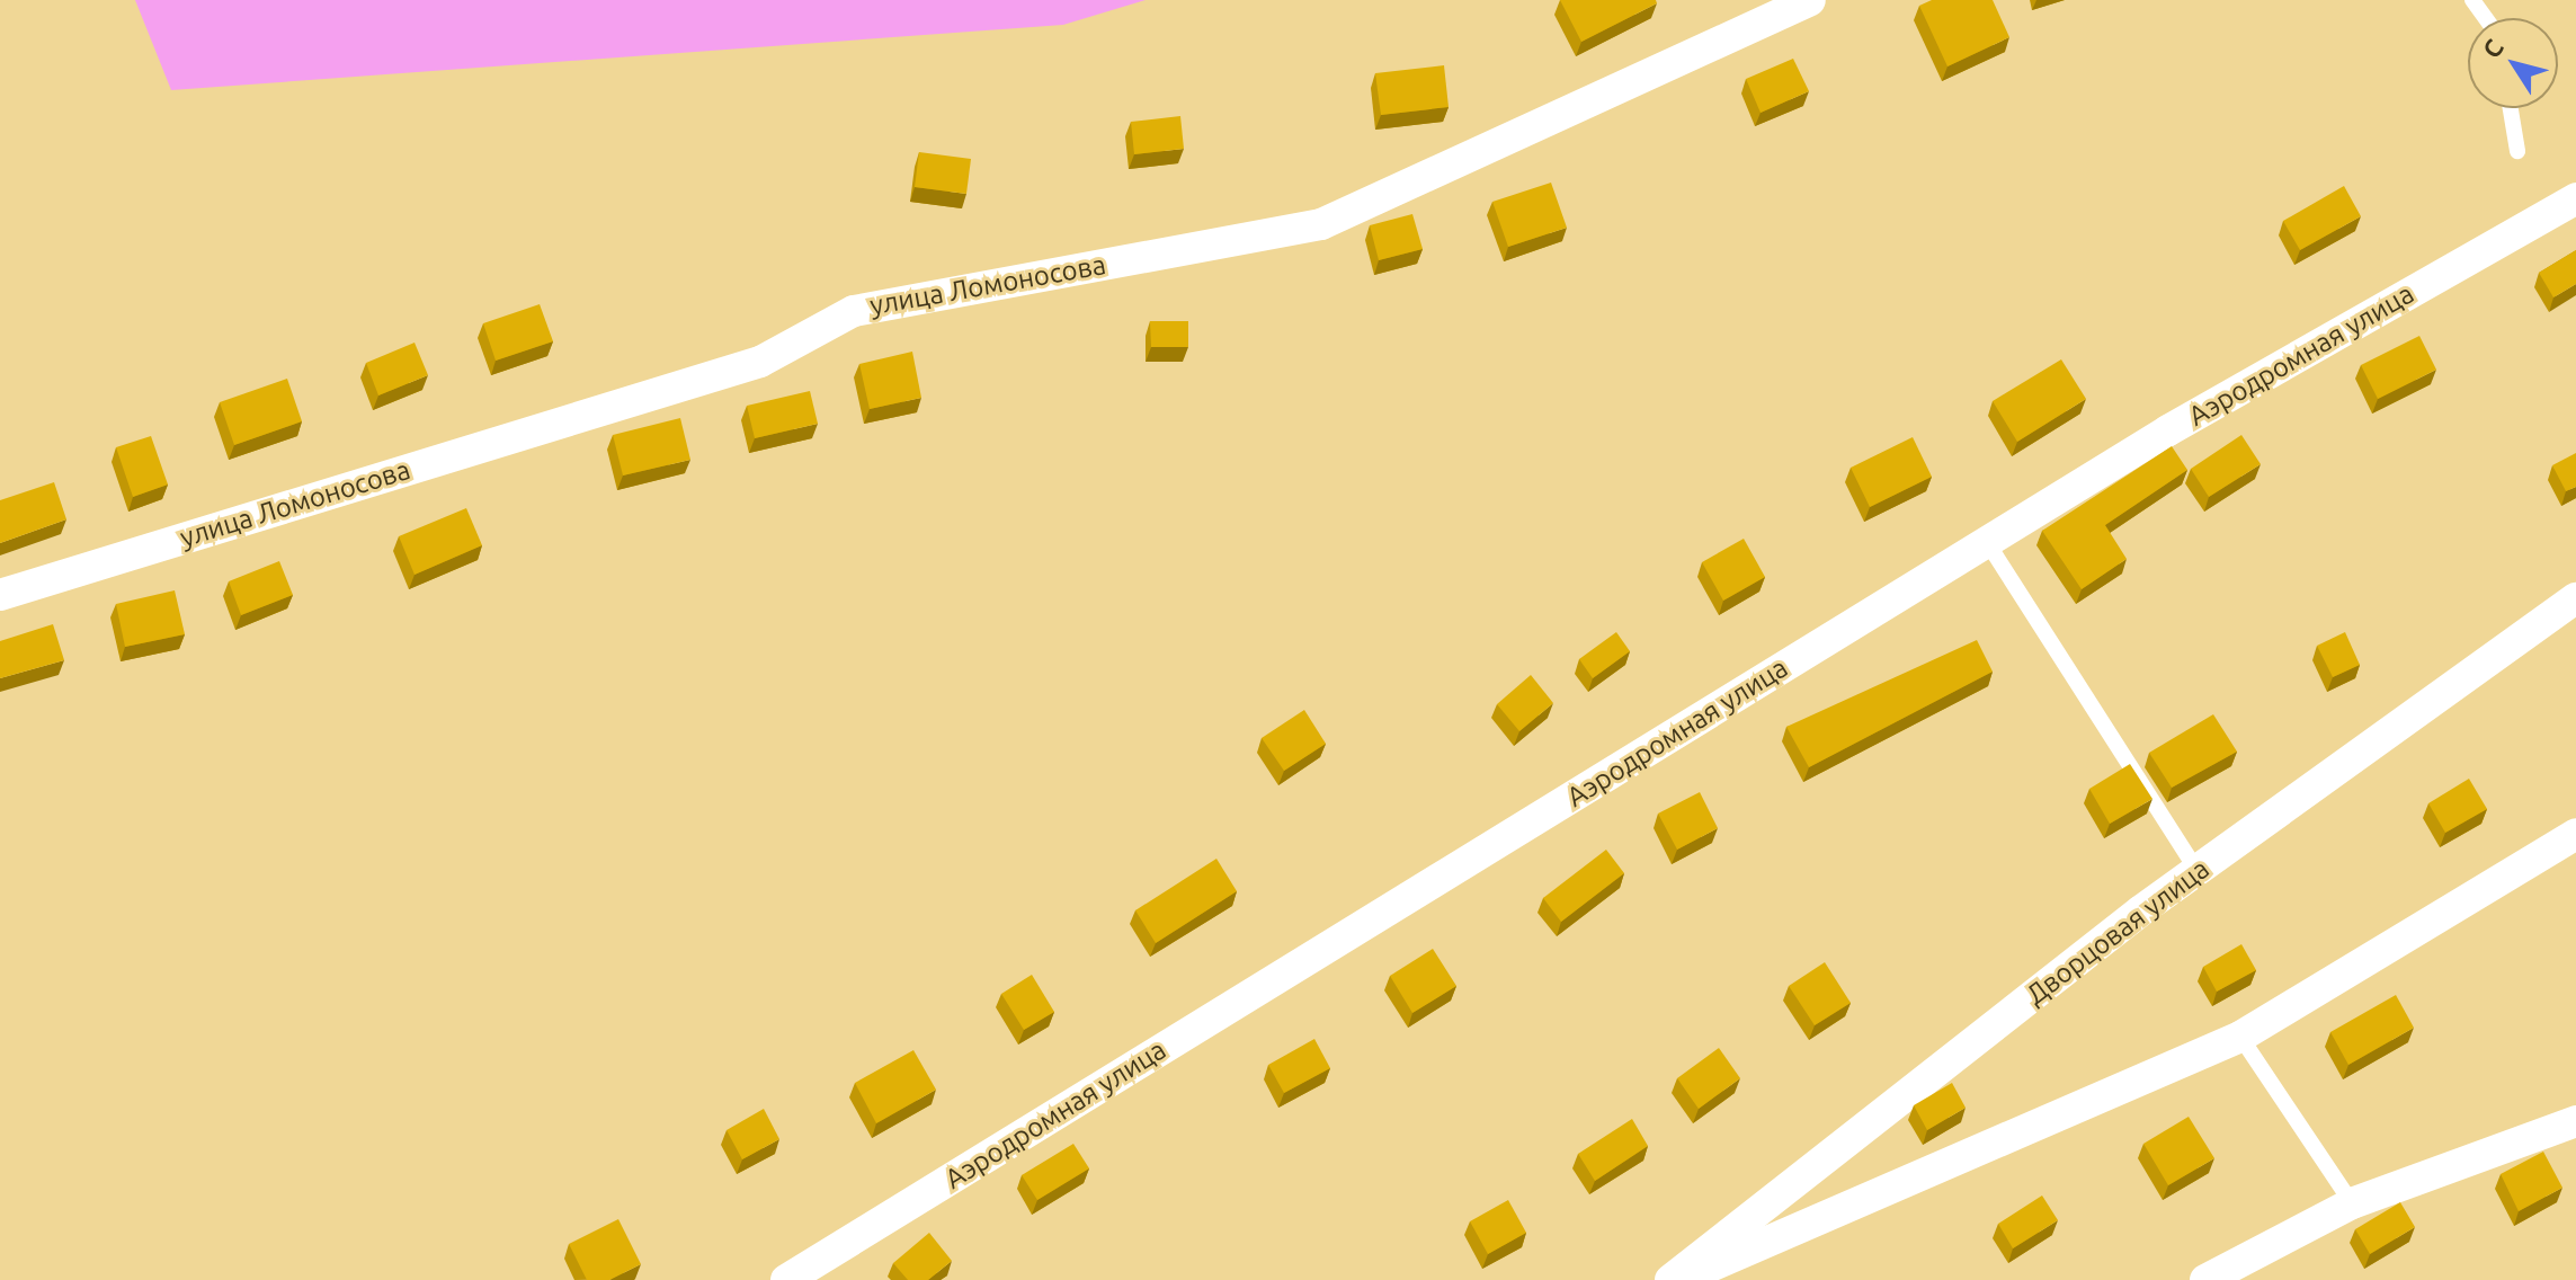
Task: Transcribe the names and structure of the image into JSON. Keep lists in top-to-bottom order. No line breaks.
{"streets":{"street":["улица Ломоносова","Аэродромная улица","Дворцовая улица"]},"north":"top left"}
